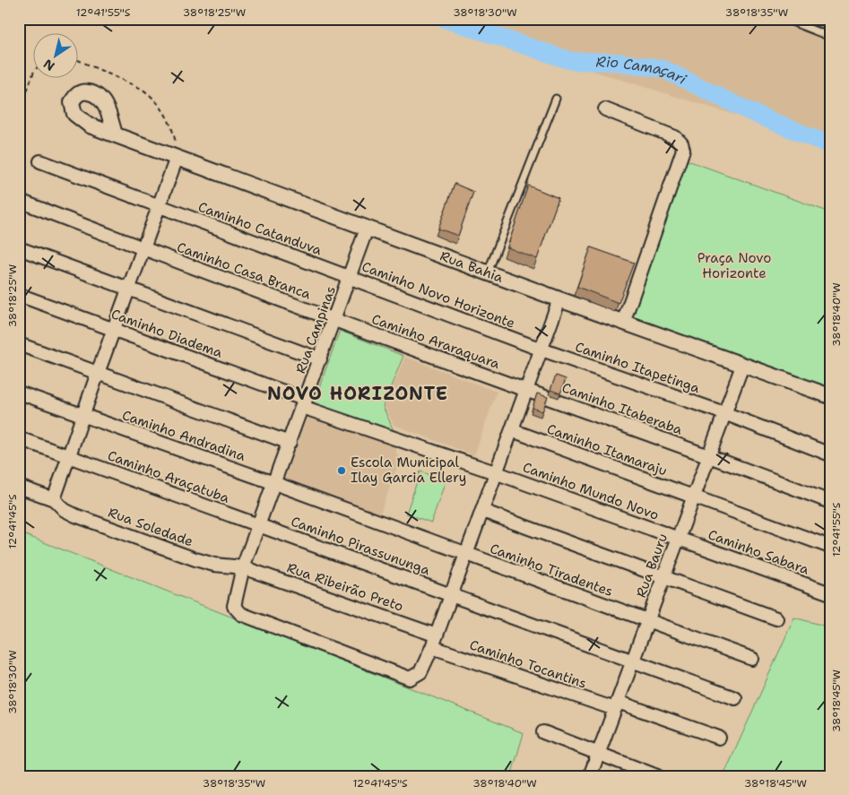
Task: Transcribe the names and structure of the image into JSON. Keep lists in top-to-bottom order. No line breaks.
{"streets":{"street":["Caminho Catanduva","Rua Bahia","Caminho Casa Branca","Caminho Novo Horizonte","Rua Campinas","Caminho Diadema","Caminho Araraquara","Caminho Itapetinga","Caminho Itaberaba","Caminho Andradina","Caminho Itamaraju","Caminho Araçatuba","Caminho Mundo Novo","Rua Soledade","Caminho Pirassununga","Caminho Sabara","Rua Bauru","Caminho Tiradentes","Rua Ribeirão Preto","Caminho Tocantins"]},"crossings":[["Caminho Catanduva","Caminho Novo Horizonte"],["Caminho Catanduva","Rua Campinas"],["Rua Bahia","Rua Campinas"],["Rua Bahia","Rua Bauru"],["Caminho Casa Branca","Rua Campinas"],["Caminho Casa Branca","Caminho Araraquara"],["Caminho Novo Horizonte","Rua Campinas"],["Caminho Novo Horizonte","Caminho Itapetinga"],["Rua Campinas","Caminho Diadema"],["Rua Campinas","Caminho Araraquara"],["Rua Campinas","Caminho Andradina"],["Rua Campinas","Caminho Araçatuba"],["Rua Campinas","Rua Soledade"],["Rua Campinas","Caminho Pirassununga"],["Rua Campinas","Rua Ribeirão Preto"],["Rua Campinas","Caminho Tocantins"],["Caminho Diadema","Caminho Mundo Novo"],["Caminho Araraquara","Caminho Itaberaba"],["Caminho Itapetinga","Rua Bauru"],["Caminho Itaberaba","Rua Bauru"],["Caminho Andradina","Caminho Tiradentes"],["Caminho Itamaraju","Rua Bauru"],["Caminho Araçatuba","Caminho Pirassununga"],["Caminho Mundo Novo","Caminho Sabara"],["Caminho Mundo Novo","Rua Bauru"],["Rua Soledade","Rua Ribeirão Preto"],["Caminho Pirassununga","Rua Bauru"],["Caminho Sabara","Rua Bauru"],["Rua Bauru","Caminho Tiradentes"],["Rua Bauru","Caminho Tocantins"],["Rua Ribeirão Preto","Caminho Tocantins"]],"districts":["NOVO HORIZONTE"],"water":["Rio Camaçari"],"parks":["Praça Novo Horizonte"],"places":["Escola Municipal Ilay Garcia Ellery"],"north":"bottom left","coordinates":["12°41'55\"S","38°18'25\"W","38°18'30\"W","38°18'35\"W","38°18'40\"W","12°41'45\"S","38°18'45\"W"]}
